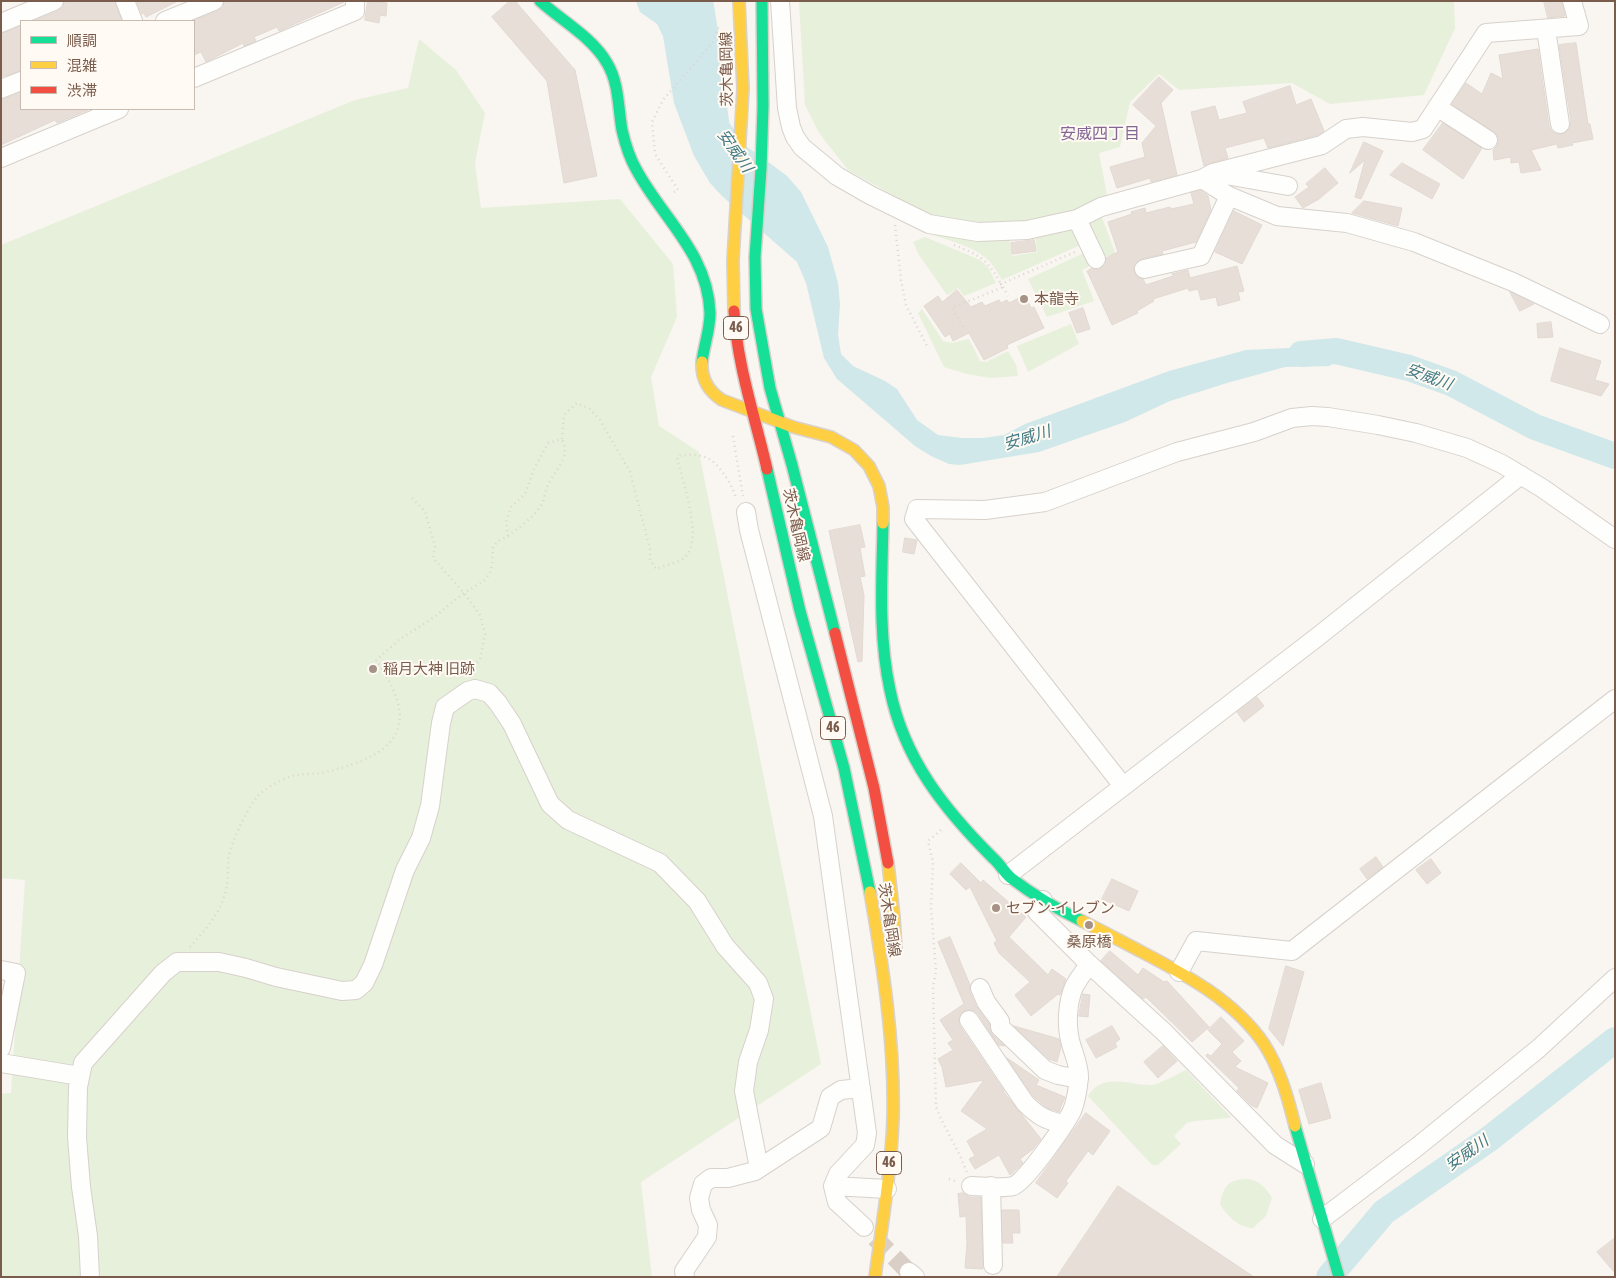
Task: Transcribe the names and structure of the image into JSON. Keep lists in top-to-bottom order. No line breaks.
{"streets":{"main road":["茨木亀岡線","46"]},"districts":["安威四丁目"],"water":["安威川"],"places":["本龍寺","稲月大神 旧跡","セブン-イレブン","桑原橋"],"legend":["順調","混雑","渋滞"]}
